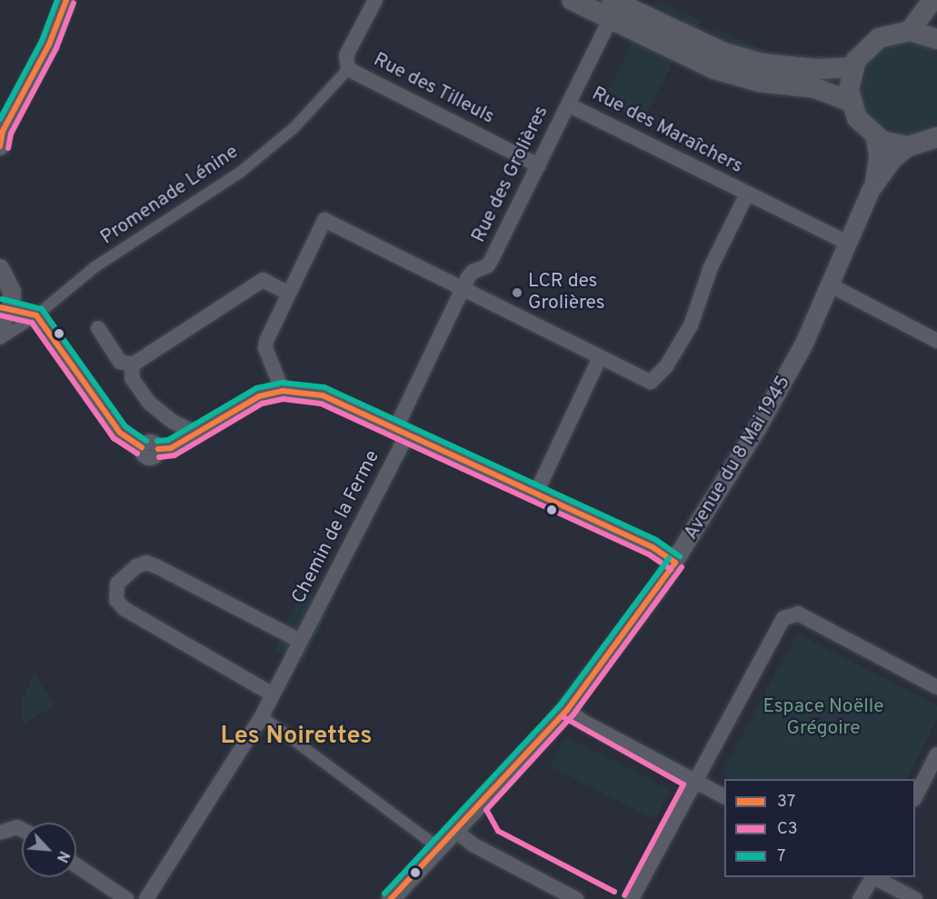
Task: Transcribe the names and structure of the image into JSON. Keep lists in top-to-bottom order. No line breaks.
{"streets":{"street":["Rue des Tilleuls","Rue des Maraîchers","Rue des Grolières","Promenade Lénine","Avenue du 8 Mai 1945","Chemin de la Ferme"]},"crossings":[["Rue des Tilleuls","Rue des Grolières"],["Rue des Tilleuls","Promenade Lénine"],["Rue des Maraîchers","Rue des Grolières"],["Rue des Maraîchers","Avenue du 8 Mai 1945"],["Rue des Grolières","Chemin de la Ferme"]],"districts":["Les Noirettes"],"parks":["Espace Noëlle Grégoire"],"places":["LCR des Grolières"],"lines":["transit line 37","transit line 7","transit line C3"],"legend":["37","C3","7"],"north":"bottom right"}
